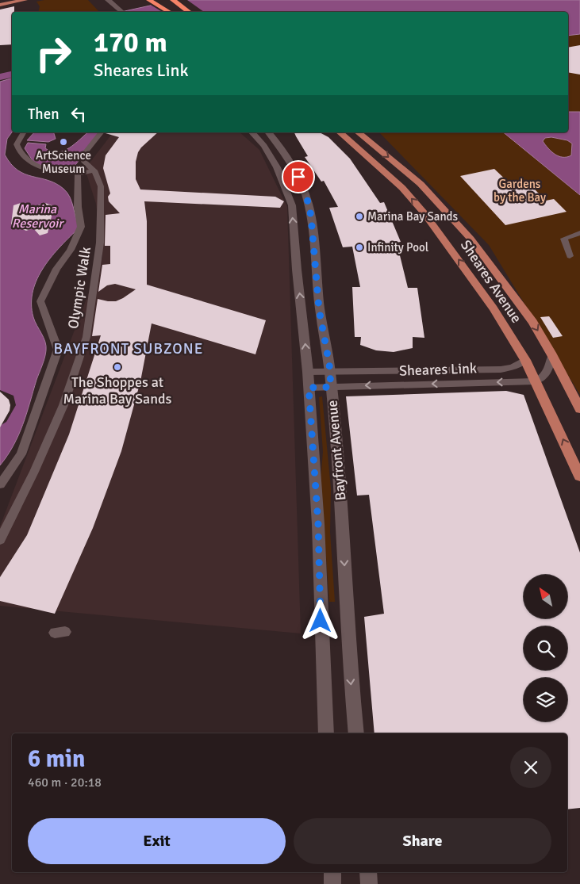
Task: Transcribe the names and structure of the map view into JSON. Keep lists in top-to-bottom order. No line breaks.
{"streets":{"main road":["Sheares Avenue","Bayfront Avenue"],"street":["Olympic Walk","Sheares Link"]},"crossings":[["Sheares Avenue","Sheares Link"],["Sheares Link","Bayfront Avenue"]],"districts":["BAYFRONT SUBZONE"],"water":["Marina Reservoir"],"parks":["Gardens by the Bay"],"places":["ArtScience Museum","Marina Bay Sands","Infinity Pool","The Shoppes at Marina Bay Sands"],"north":"top left","page":{"turn":["170 m","Sheares Link"],"then":"Then","heading":["6 min","460 m · 20:18"],"buttons":["Exit","Share"]}}
